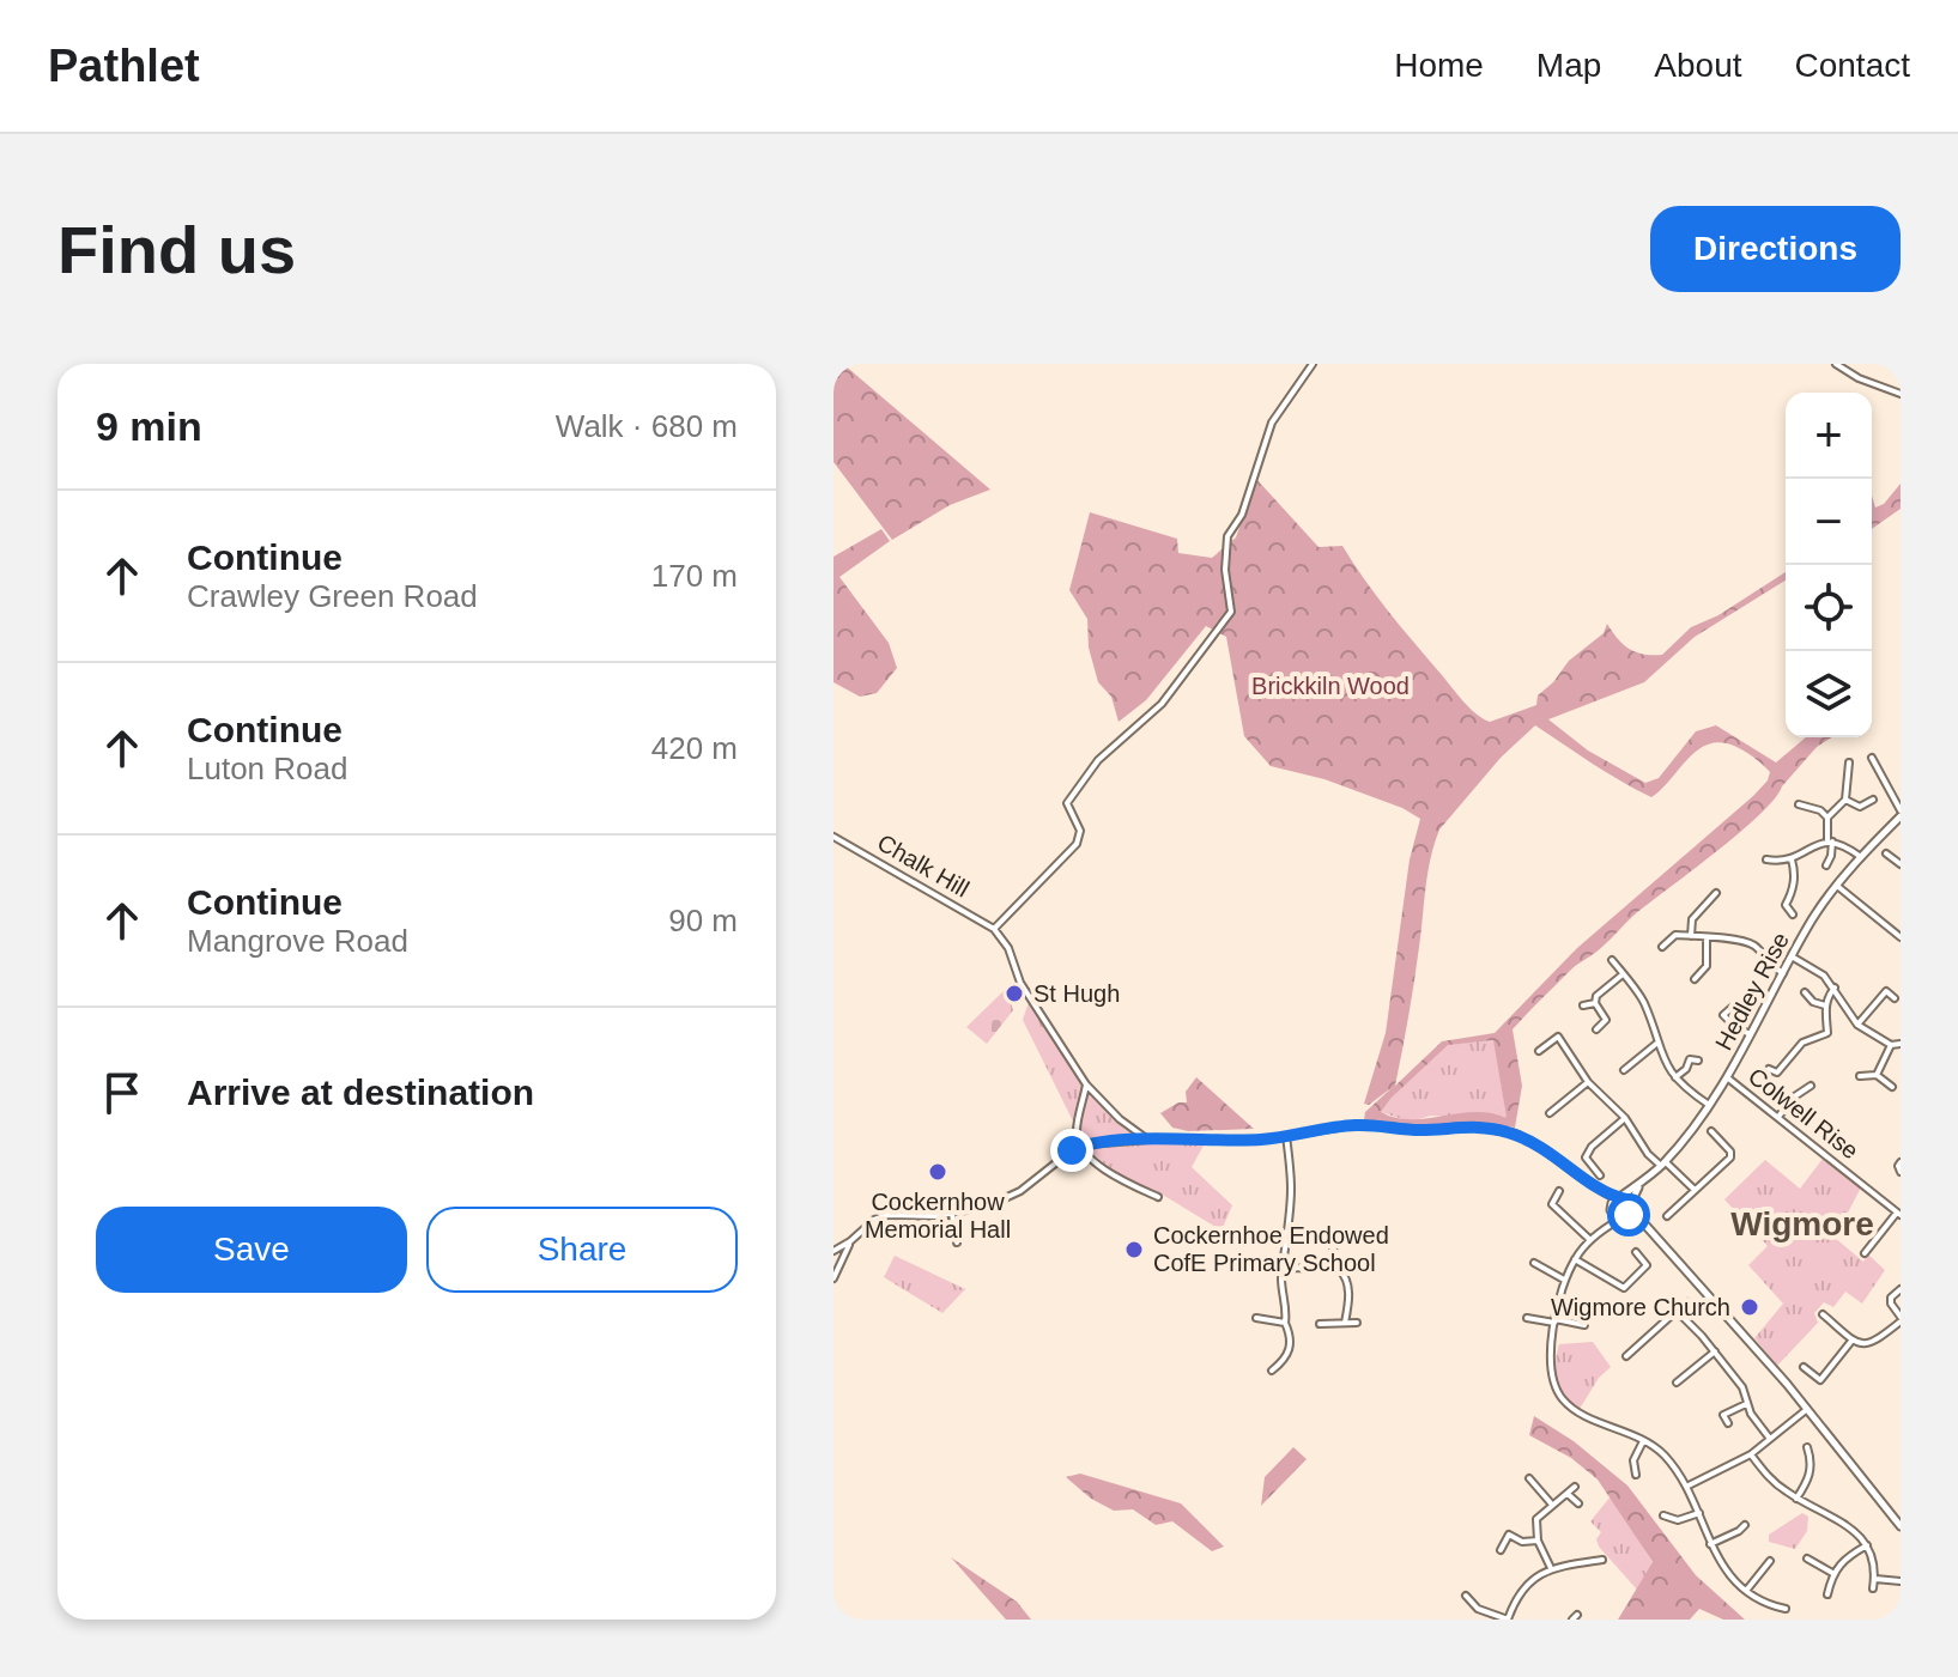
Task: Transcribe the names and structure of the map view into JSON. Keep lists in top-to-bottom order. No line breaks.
{"streets":{"street":["Chalk Hill","Hedley Rise","Colwell Rise"]},"crossings":[["Hedley Rise","Colwell Rise"]],"districts":["Wigmore"],"parks":["Brickkiln Wood"],"places":["St Hugh","Cockernhow Memorial Hall","Cockernhoe Endowed CofE Primary School","Wigmore Church"],"page":{"header":"Pathlet","nav":["Home","Map","About","Contact"],"buttons":["Directions",["Save","Share"]],"title":"Find us","heading":["9 min","Walk · 680 m"],"map_buttons":["+","−"],"list":[["Continue","Crawley Green Road","170 m"],["Continue","Luton Road","420 m"],["Continue","Mangrove Road","90 m"],"Arrive at destination"]}}
